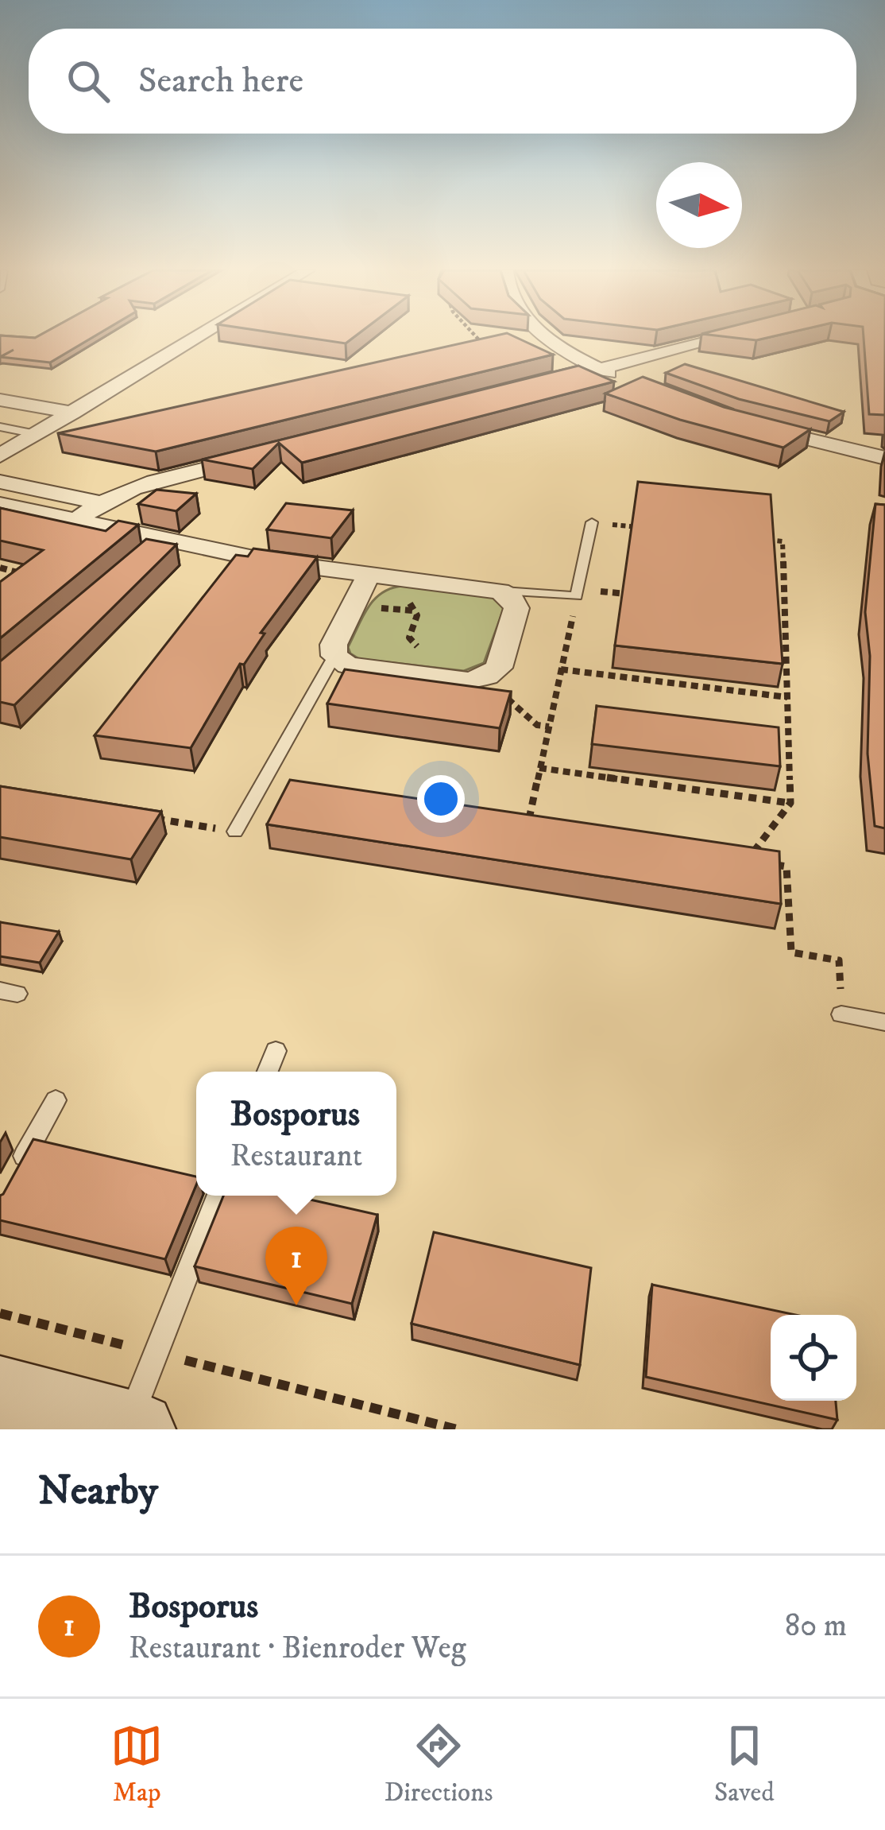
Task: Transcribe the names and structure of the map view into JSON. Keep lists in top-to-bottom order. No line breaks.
{"north":"right","page":{"search":"Search here","popup":["Bosporus","Restaurant"],"pins":"1","heading":"Nearby","list":[{"mark":"1","name":"Bosporus","note":"Restaurant · Bienroder Weg","value":"80 m"}],"nav":["Map","Directions","Saved"]}}
